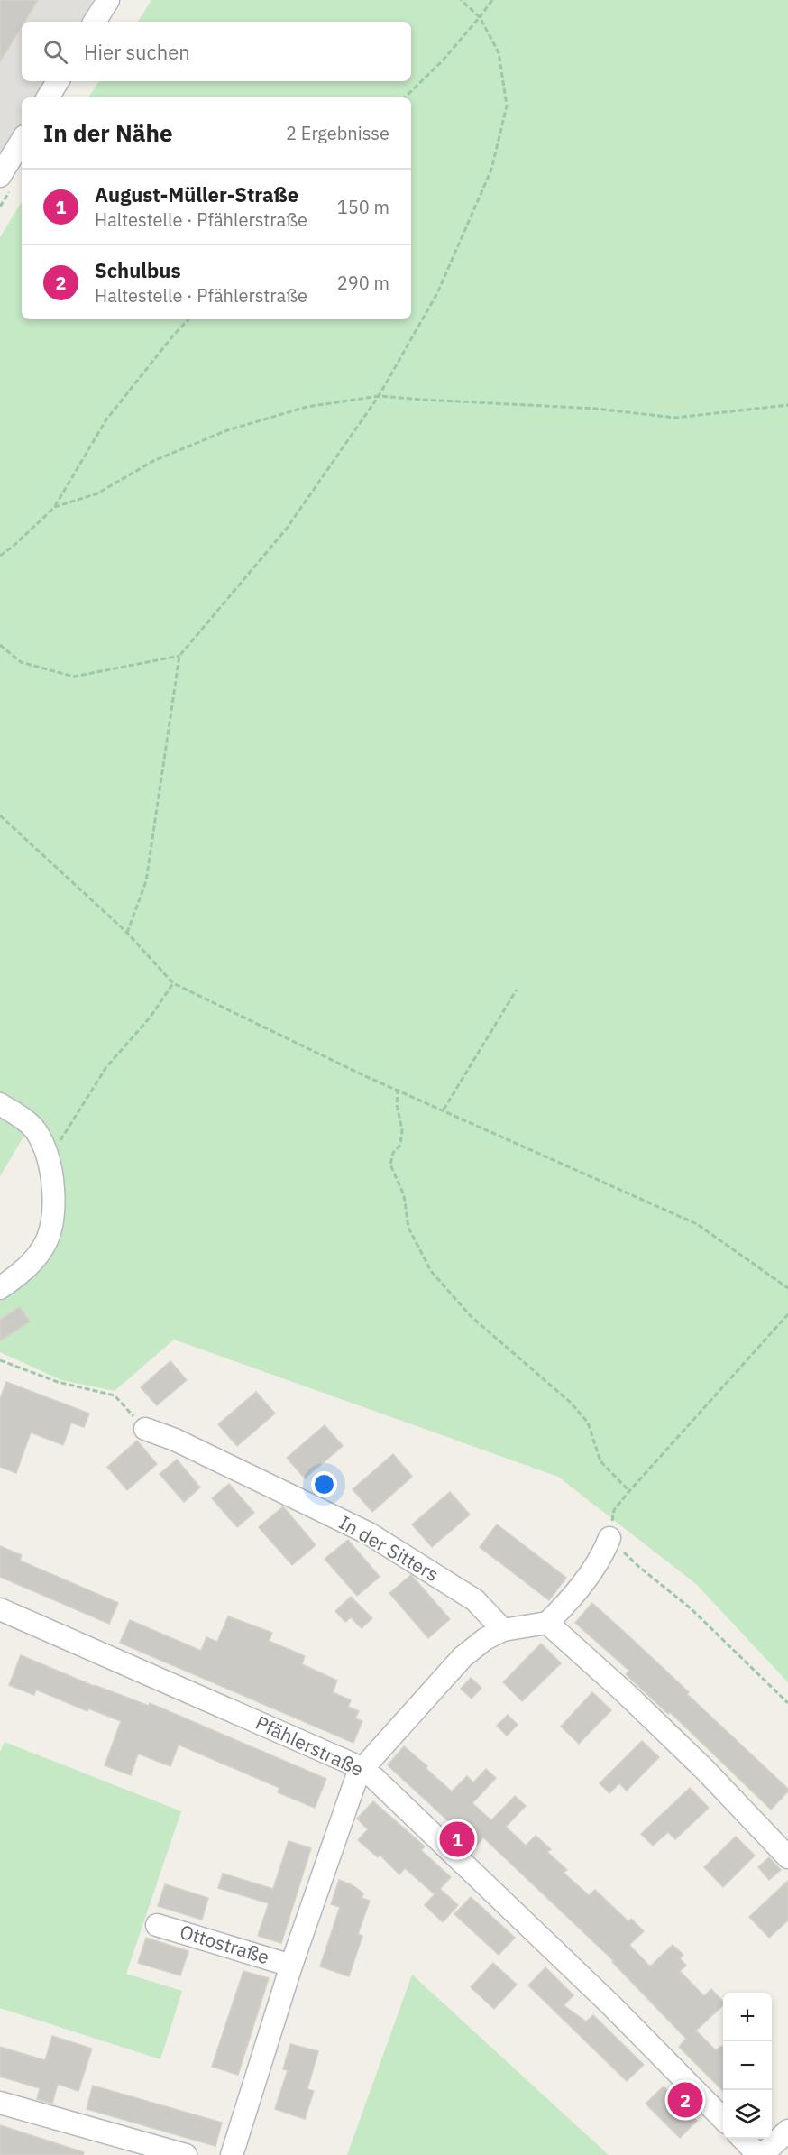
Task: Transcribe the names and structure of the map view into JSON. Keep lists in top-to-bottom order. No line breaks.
{"streets":{"street":["In der Sitters","Pfählerstraße","Ottostraße"]},"page":{"search":"Hier suchen","heading":["In der Nähe","2 Ergebnisse"],"list":[{"mark":"1","name":"August-Müller-Straße","note":"Haltestelle · Pfählerstraße","value":"150 m"},{"mark":"2","name":"Schulbus","note":"Haltestelle · Pfählerstraße","value":"290 m"}],"pins":["1","2"],"map_buttons":["+","−"]}}
